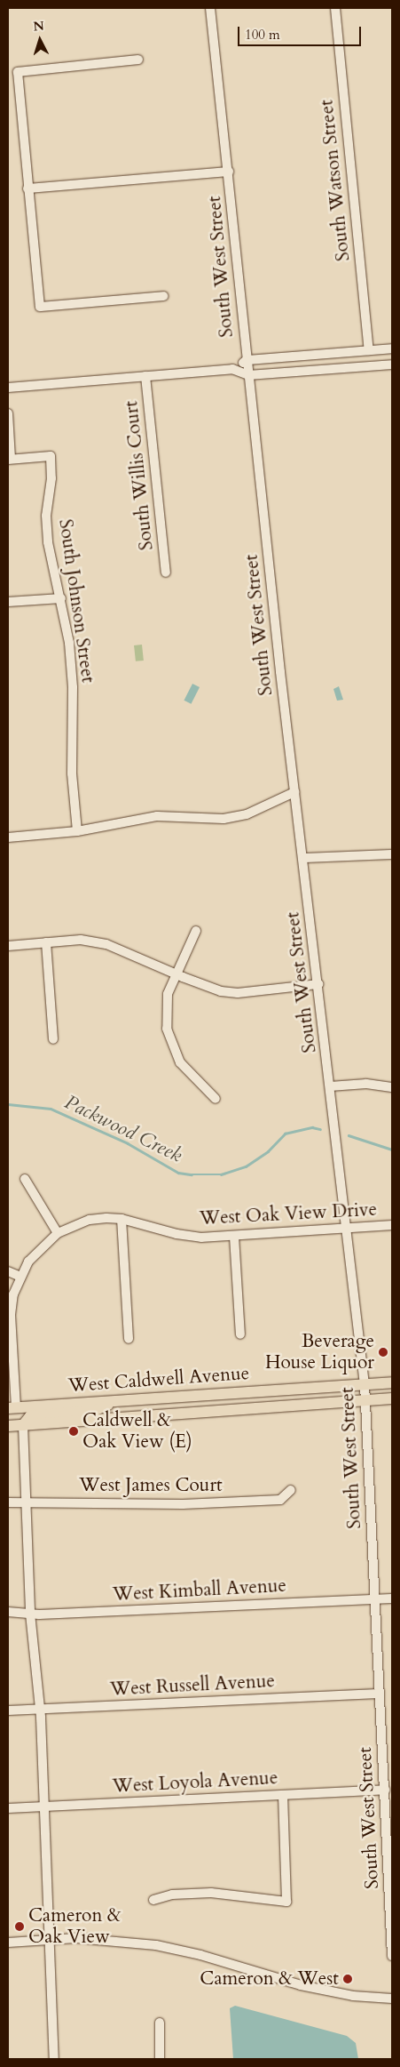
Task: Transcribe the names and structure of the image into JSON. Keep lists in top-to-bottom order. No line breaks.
{"streets":{"main road":["West Caldwell Avenue"],"street":["South Watson Street","South West Street","South Willis Court","South Johnson Street","West Oak View Drive","West James Court","West Kimball Avenue","West Russell Avenue","West Loyola Avenue"]},"crossings":[["South West Street","West Oak View Drive"],["South West Street","West Caldwell Avenue"],["South West Street","West Kimball Avenue"],["South West Street","West Russell Avenue"],["South West Street","West Loyola Avenue"],["West Oak View Drive","West Caldwell Avenue"]],"water":["Packwood Creek"],"places":["Beverage House Liquor","Caldwell & Oak View (E)","Cameron & Oak View","Cameron & West"],"scale_bar":"100 m","north":"top"}
